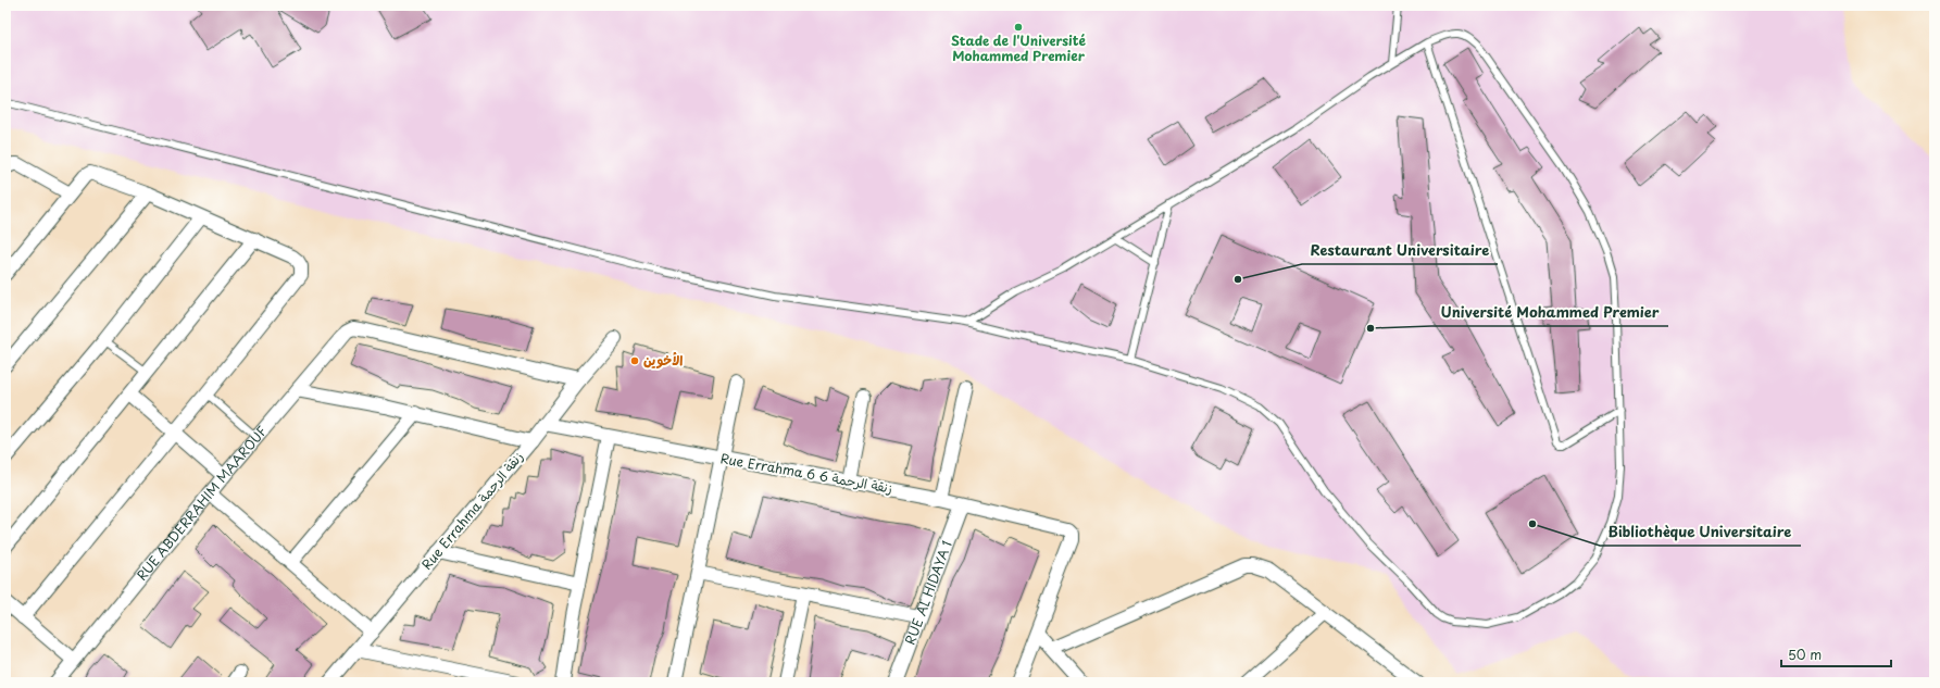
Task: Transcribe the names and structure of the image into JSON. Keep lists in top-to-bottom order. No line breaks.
{"streets":{"street":["Rue Errahma 6 6 زنقة الرحمة","RUE ABDERRAHIM MAAROUF","Rue Errahma زنقة الرحمة","RUE AL HIDAYA 1"]},"crossings":[["Rue Errahma 6 6 زنقة الرحمة","Rue Errahma زنقة الرحمة"],["Rue Errahma 6 6 زنقة الرحمة","RUE AL HIDAYA 1"],["RUE ABDERRAHIM MAAROUF","Rue Errahma زنقة الرحمة"]],"places":["Stade de l'Université Mohammed Premier","Restaurant Universitaire","Université Mohammed Premier","الأخوين","Bibliothèque Universitaire"],"scale_bar":"50 m"}
